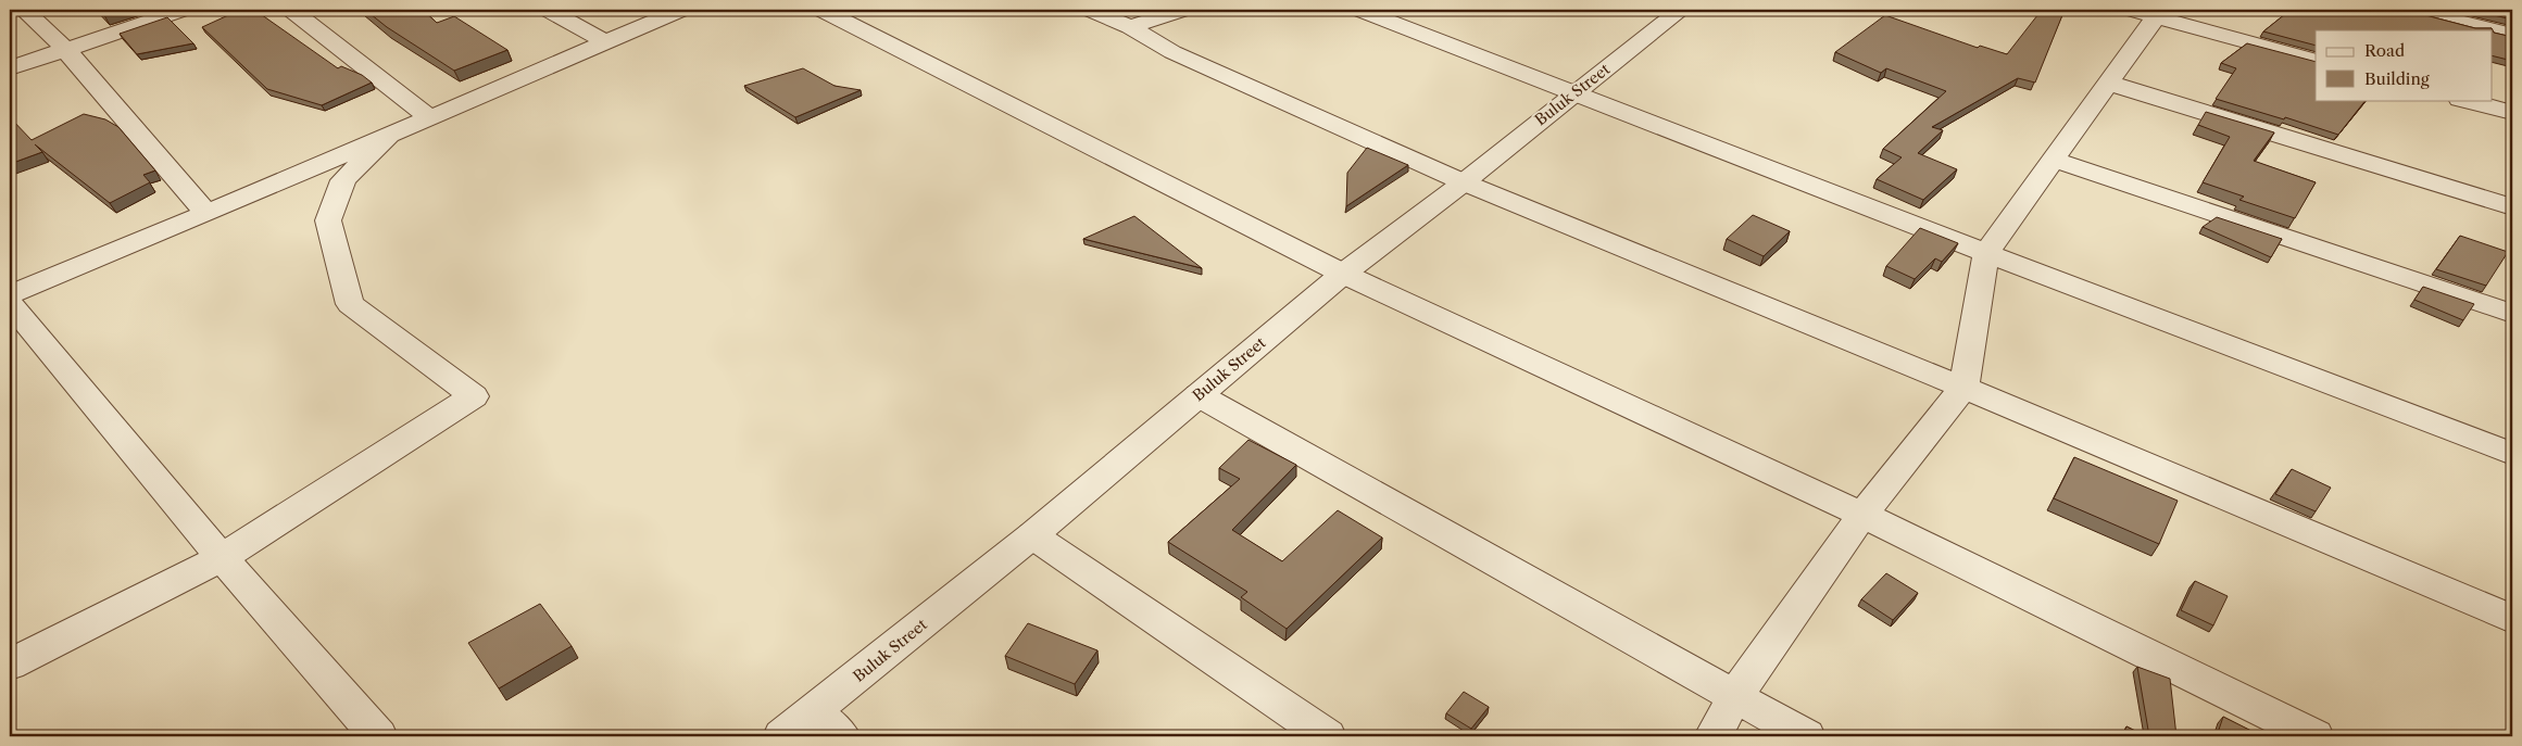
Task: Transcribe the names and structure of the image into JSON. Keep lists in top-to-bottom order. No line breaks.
{"streets":{"street":["Buluk Street"]},"legend":["Road","Building"]}
